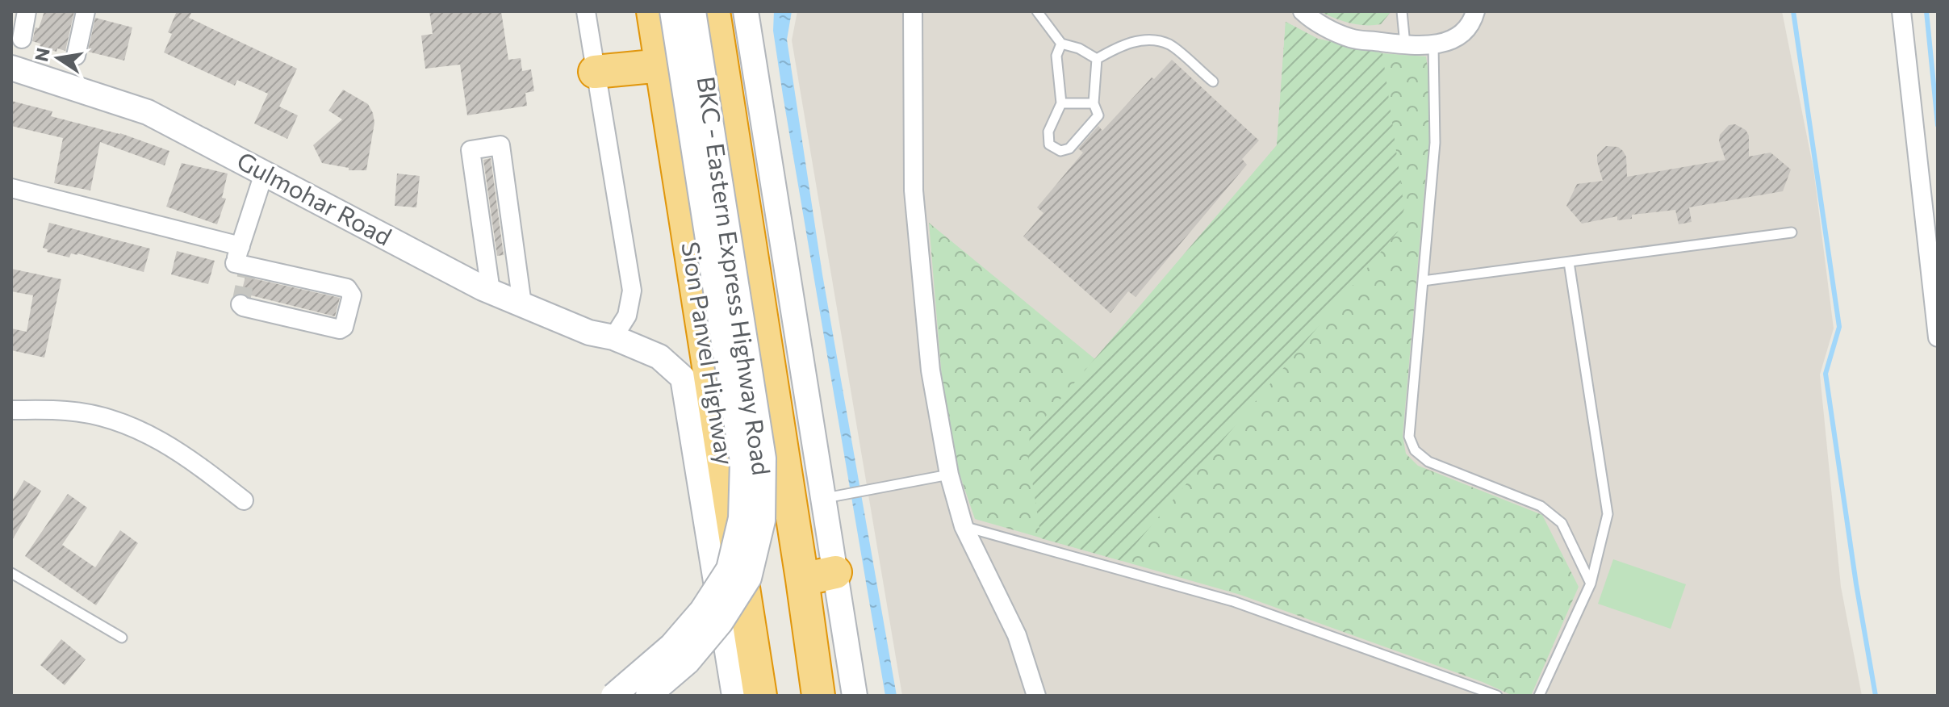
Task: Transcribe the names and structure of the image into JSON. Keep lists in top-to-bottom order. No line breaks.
{"streets":{"highway":["Sion Panvel Highway"],"street":["Gulmohar Road","BKC - Eastern Express Highway Road"]},"north":"left"}
